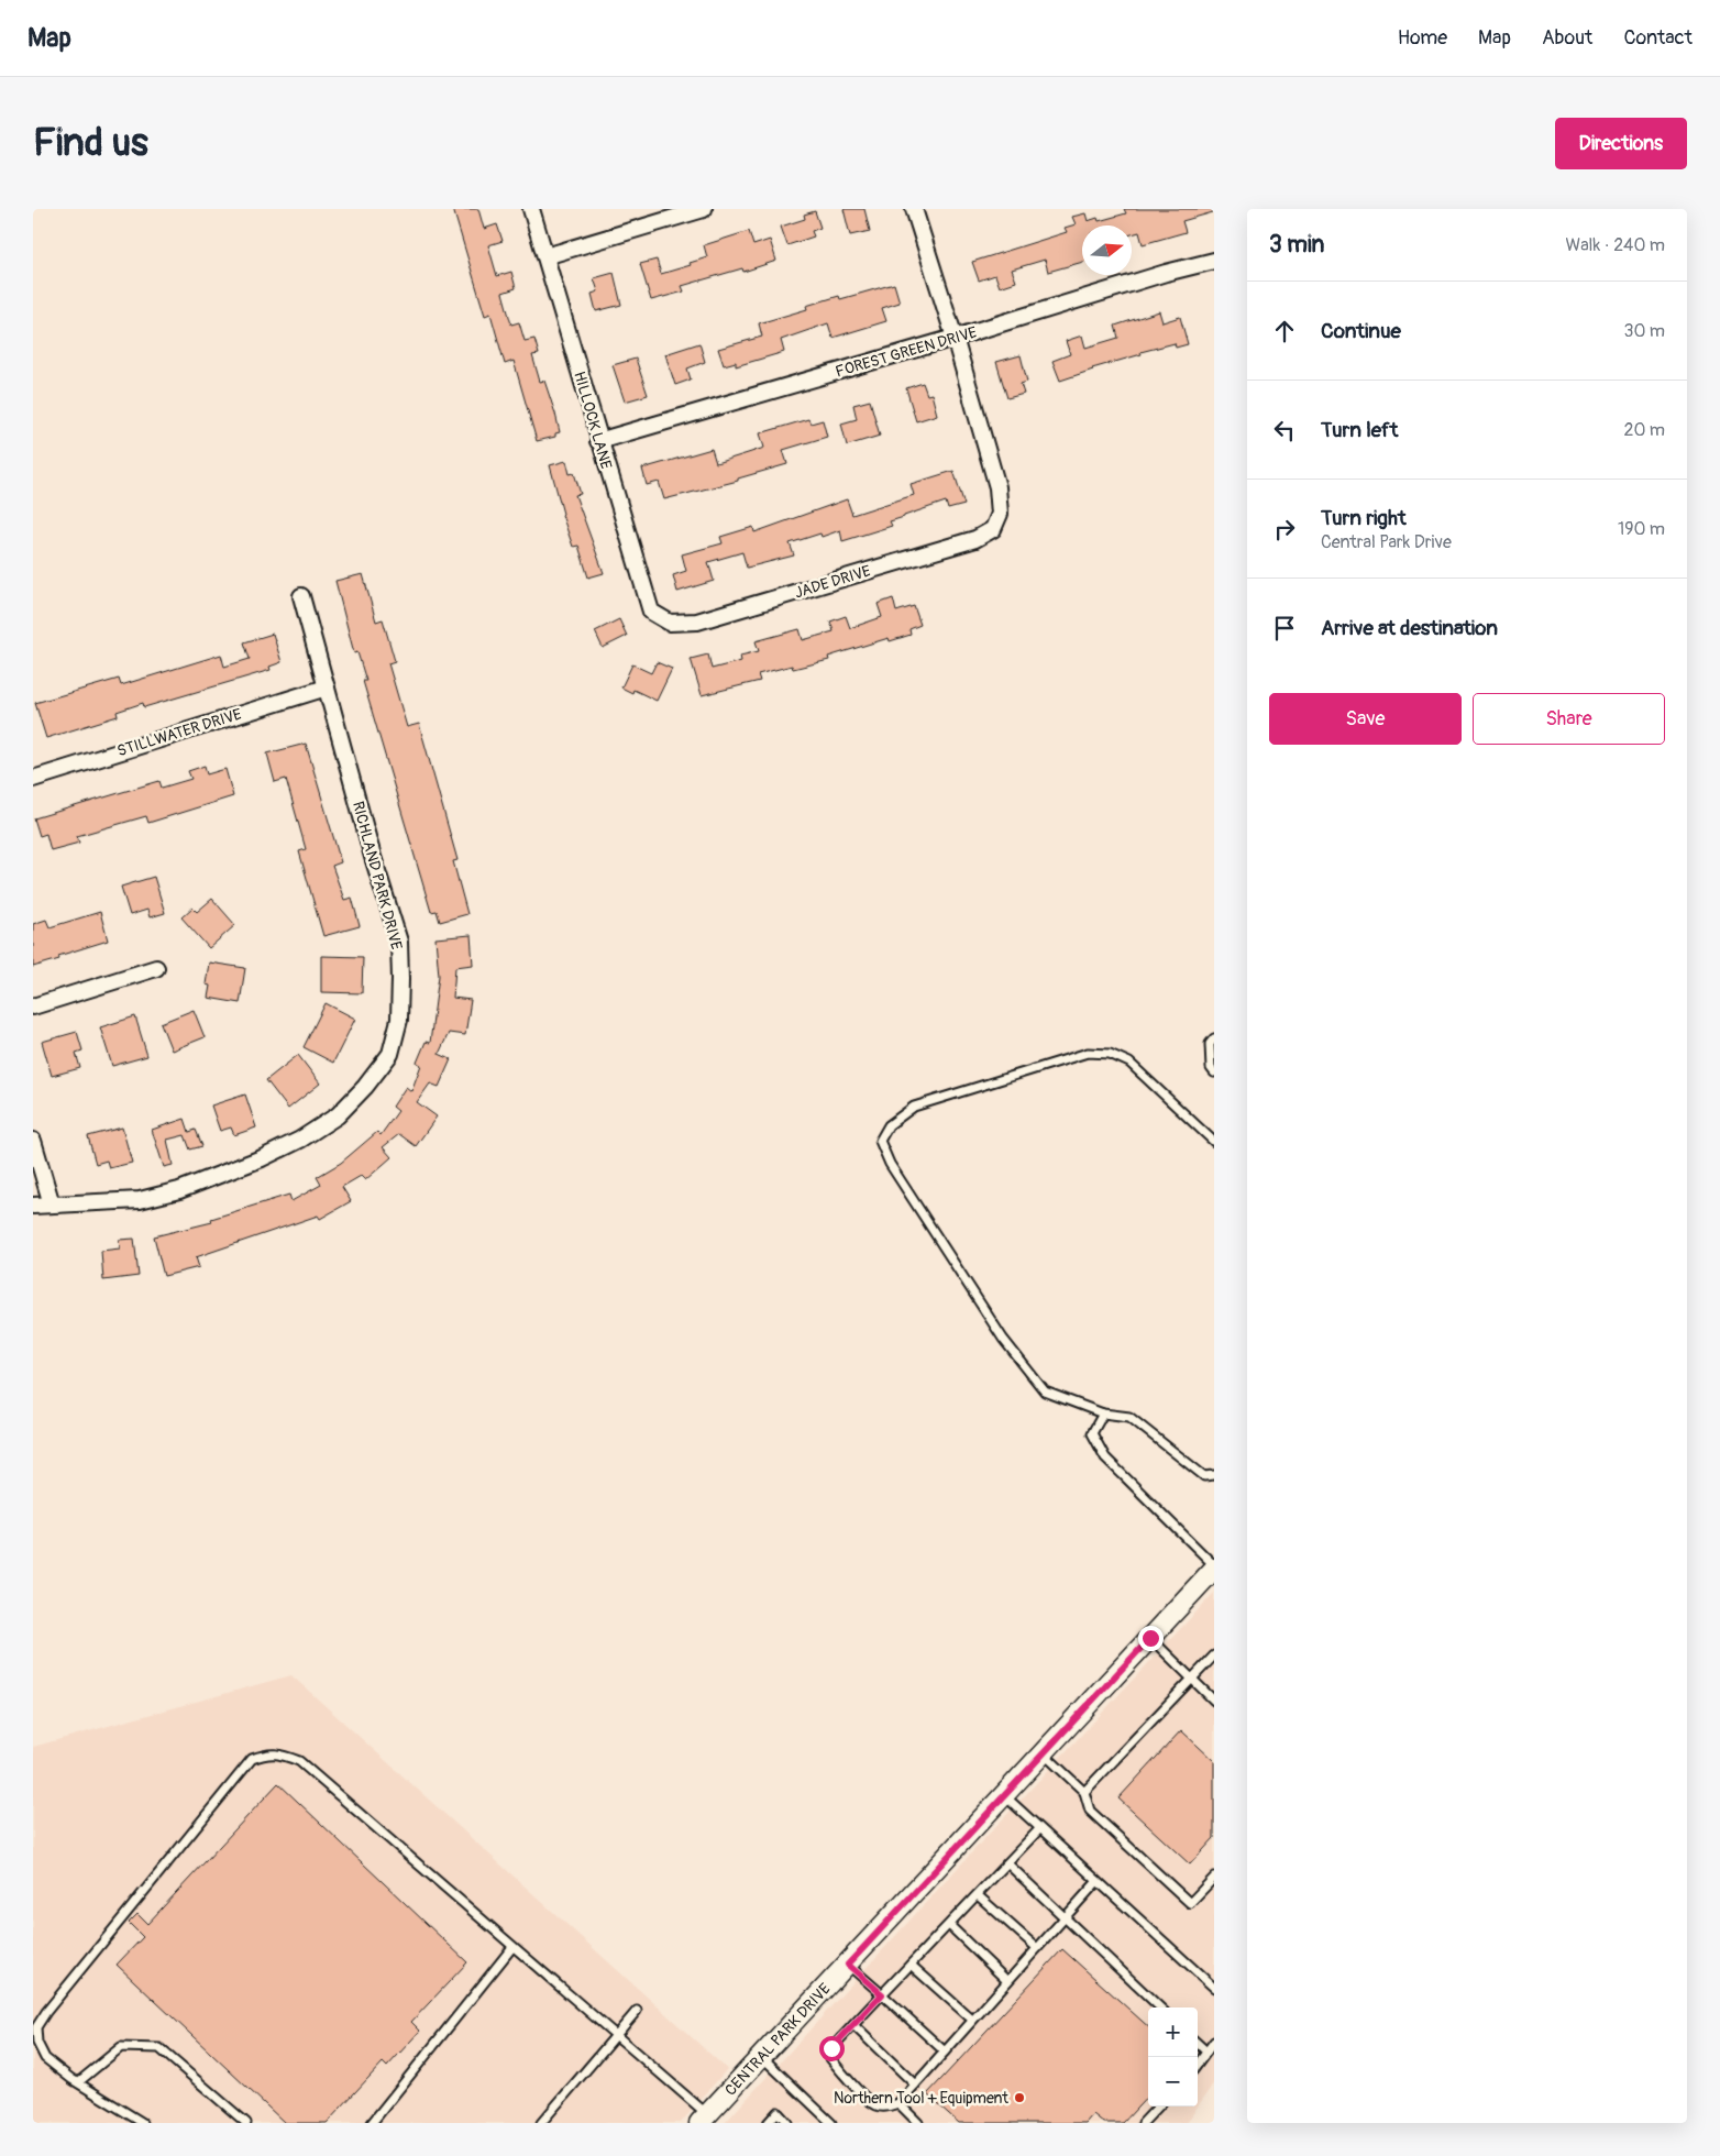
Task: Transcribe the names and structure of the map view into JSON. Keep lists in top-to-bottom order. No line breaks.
{"streets":{"street":["FOREST GREEN DRIVE","HILLOCK LANE","JADE DRIVE","STILLWATER DRIVE","RICHLAND PARK DRIVE","CENTRAL PARK DRIVE"]},"crossings":[["FOREST GREEN DRIVE","HILLOCK LANE"],["FOREST GREEN DRIVE","JADE DRIVE"],["HILLOCK LANE","JADE DRIVE"],["STILLWATER DRIVE","RICHLAND PARK DRIVE"]],"places":["Northern Tool + Equipment"],"north":"right","page":{"header":"Map","nav":["Home","Map","About","Contact"],"buttons":["Directions",["Save","Share"]],"title":"Find us","heading":["3 min","Walk · 240 m"],"list":[["Continue","30 m"],["Turn left","20 m"],["Turn right","Central Park Drive","190 m"],"Arrive at destination"],"map_buttons":["+","−"]}}
